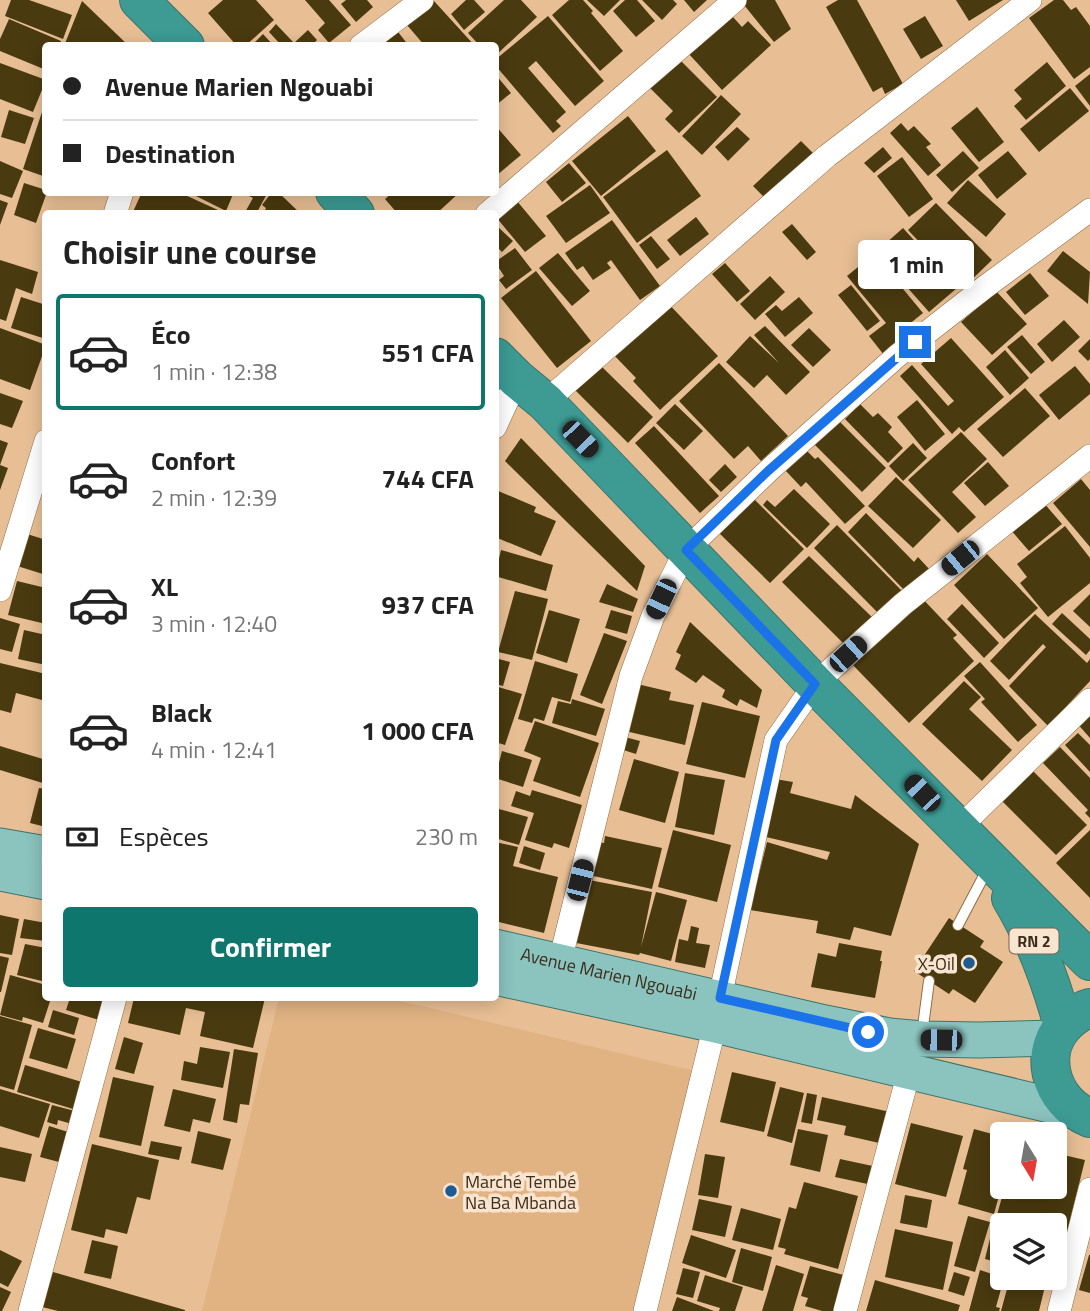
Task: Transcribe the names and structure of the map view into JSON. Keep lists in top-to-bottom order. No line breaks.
{"streets":{"highway":["RN 2"],"main road":["Avenue Marien Ngouabi"]},"crossings":[["RN 2","Avenue Marien Ngouabi"]],"places":["X-Oil","Marché Tembé Na Ba Mbanda"],"north":"bottom","page":{"banner":["Avenue Marien Ngouabi","Destination"],"heading":"Choisir une course","bubble":"1 min","list":[{"name":"Éco","note":"1 min · 12:38","value":"551 CFA"},{"name":"Confort","note":"2 min · 12:39","value":"744 CFA"},{"name":"XL","note":"3 min · 12:40","value":"937 CFA"},{"name":"Black","note":"4 min · 12:41","value":"1 000 CFA"}],"pay":["Espèces","230 m"],"buttons":"Confirmer"}}
